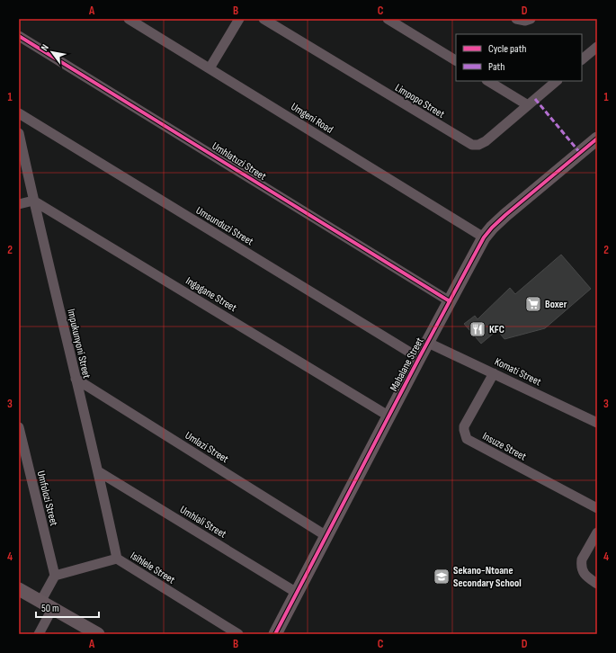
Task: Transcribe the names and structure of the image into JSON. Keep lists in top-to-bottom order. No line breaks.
{"streets":{"street":["Limpopo Street","Umgeni Road","Umhlatuzi Street","Umsunduzi Street","Ingagane Street","Impukunyoni Street","Mabalane Street","Komati Street","Insuze Street","Umlazi Street","Umfolozi Street","Umhlali Street","Isihlele Street"]},"crossings":[["Umgeni Road","Mabalane Street"],["Umhlatuzi Street","Mabalane Street"],["Umsunduzi Street","Mabalane Street"],["Ingagane Street","Impukunyoni Street"],["Ingagane Street","Mabalane Street"],["Impukunyoni Street","Umlazi Street"],["Impukunyoni Street","Umhlali Street"],["Impukunyoni Street","Isihlele Street"],["Mabalane Street","Komati Street"],["Mabalane Street","Umlazi Street"],["Mabalane Street","Umhlali Street"],["Komati Street","Insuze Street"],["Umfolozi Street","Isihlele Street"]],"places":{"supermarket":["Boxer"],"restaurant":["KFC"],"school or university":["Sekano-Ntoane Secondary School"]},"legend":["Cycle path","Path"],"scale_bar":"50 m","north":"top left","grid":{"columns":["A","B","C","D"],"rows":["1","2","3","4"]}}
